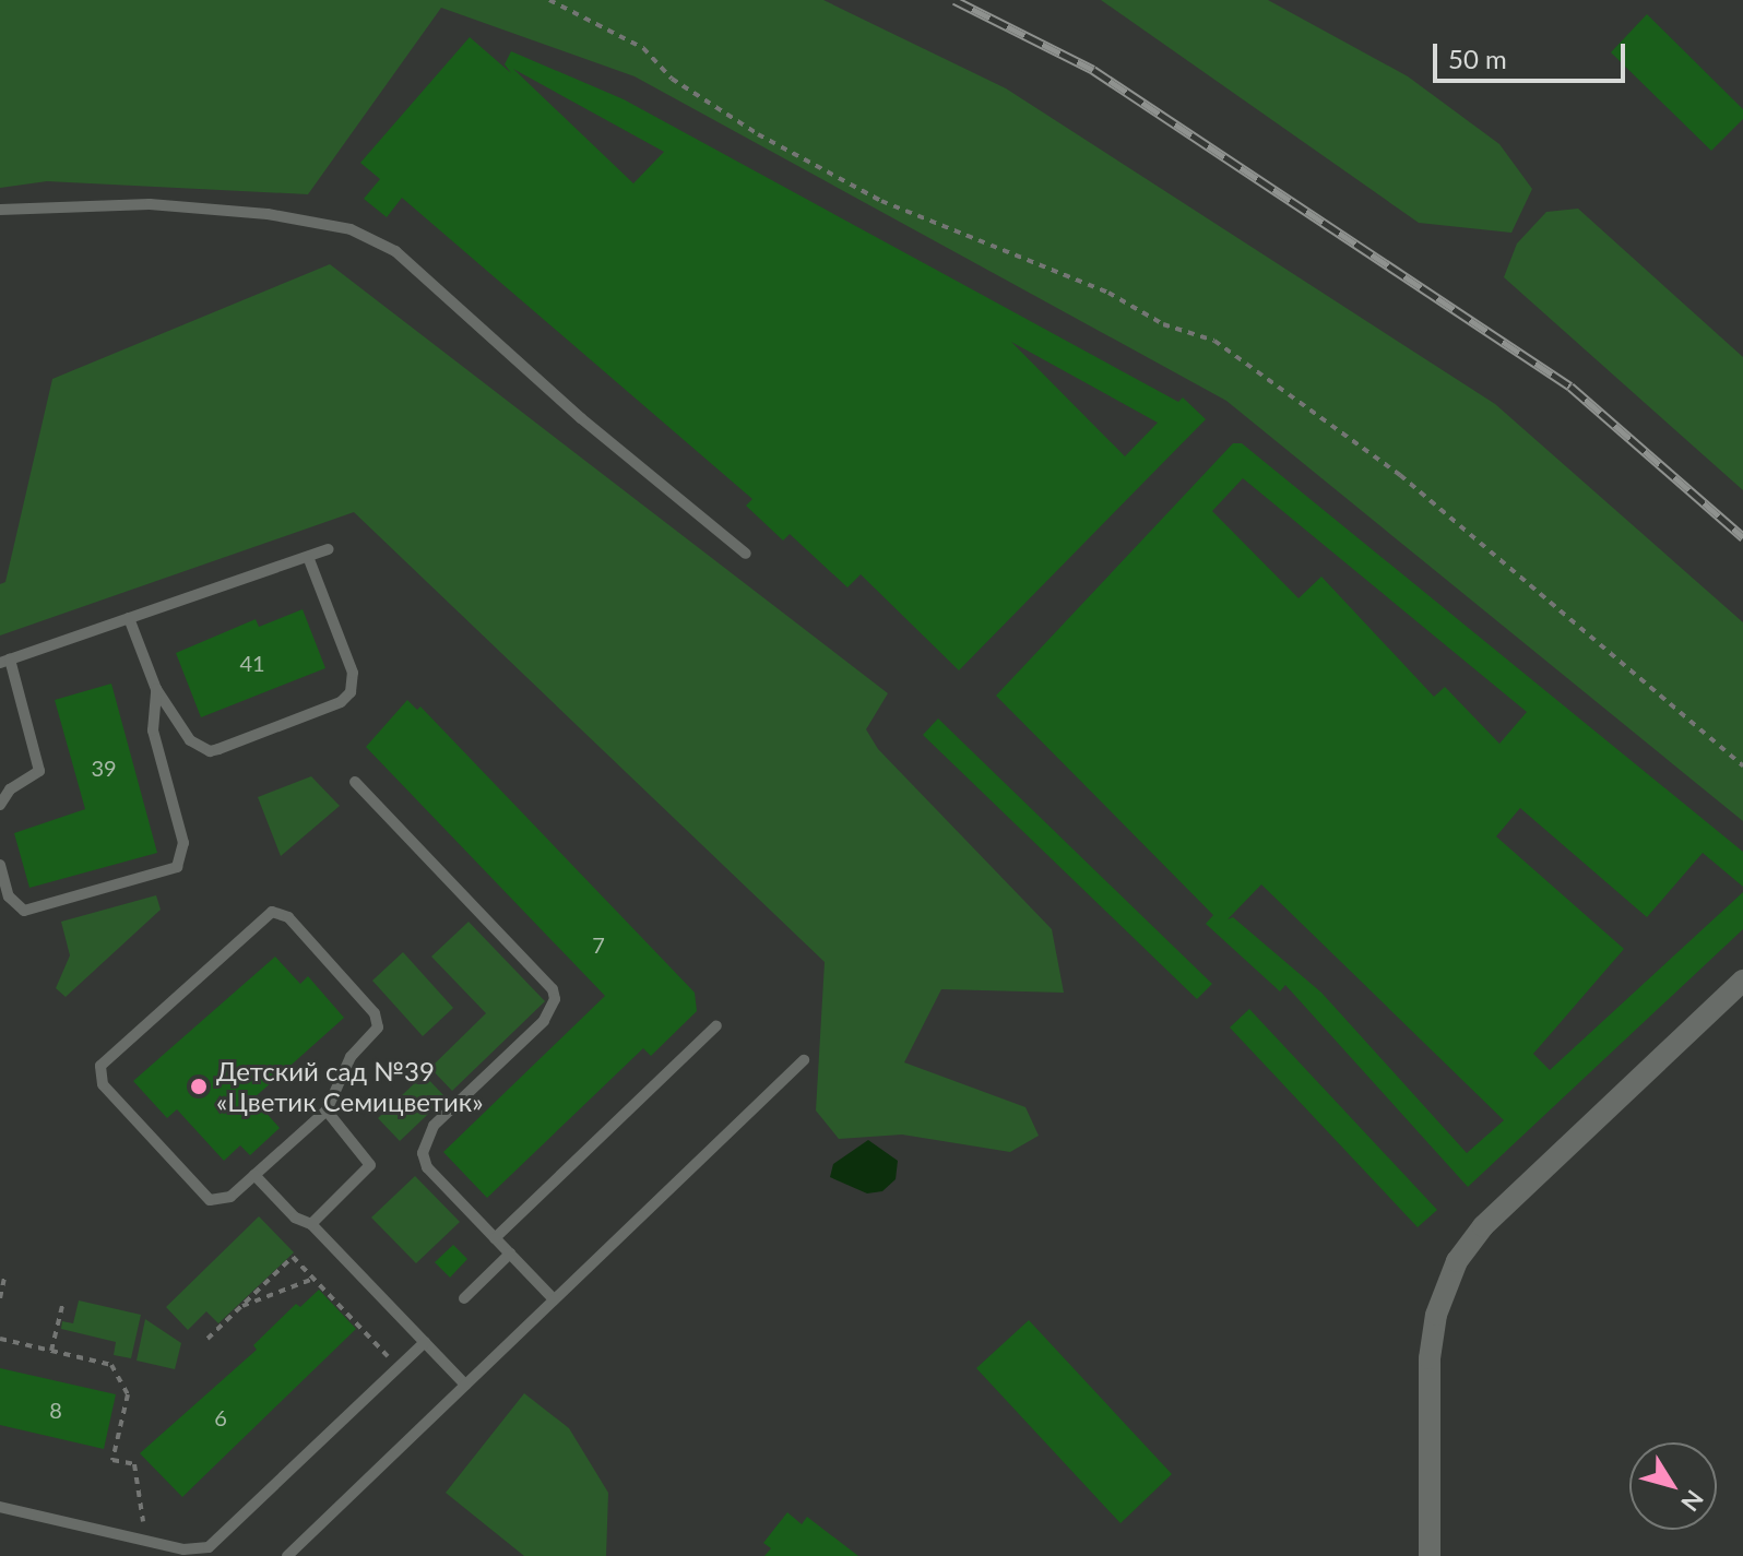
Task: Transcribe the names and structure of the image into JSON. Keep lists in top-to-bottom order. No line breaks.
{"places":["Детский сад №39 «Цветик Семицветик»"],"house_numbers":["41","39","7","8","6"],"scale_bar":"50 m","north":"bottom right"}
